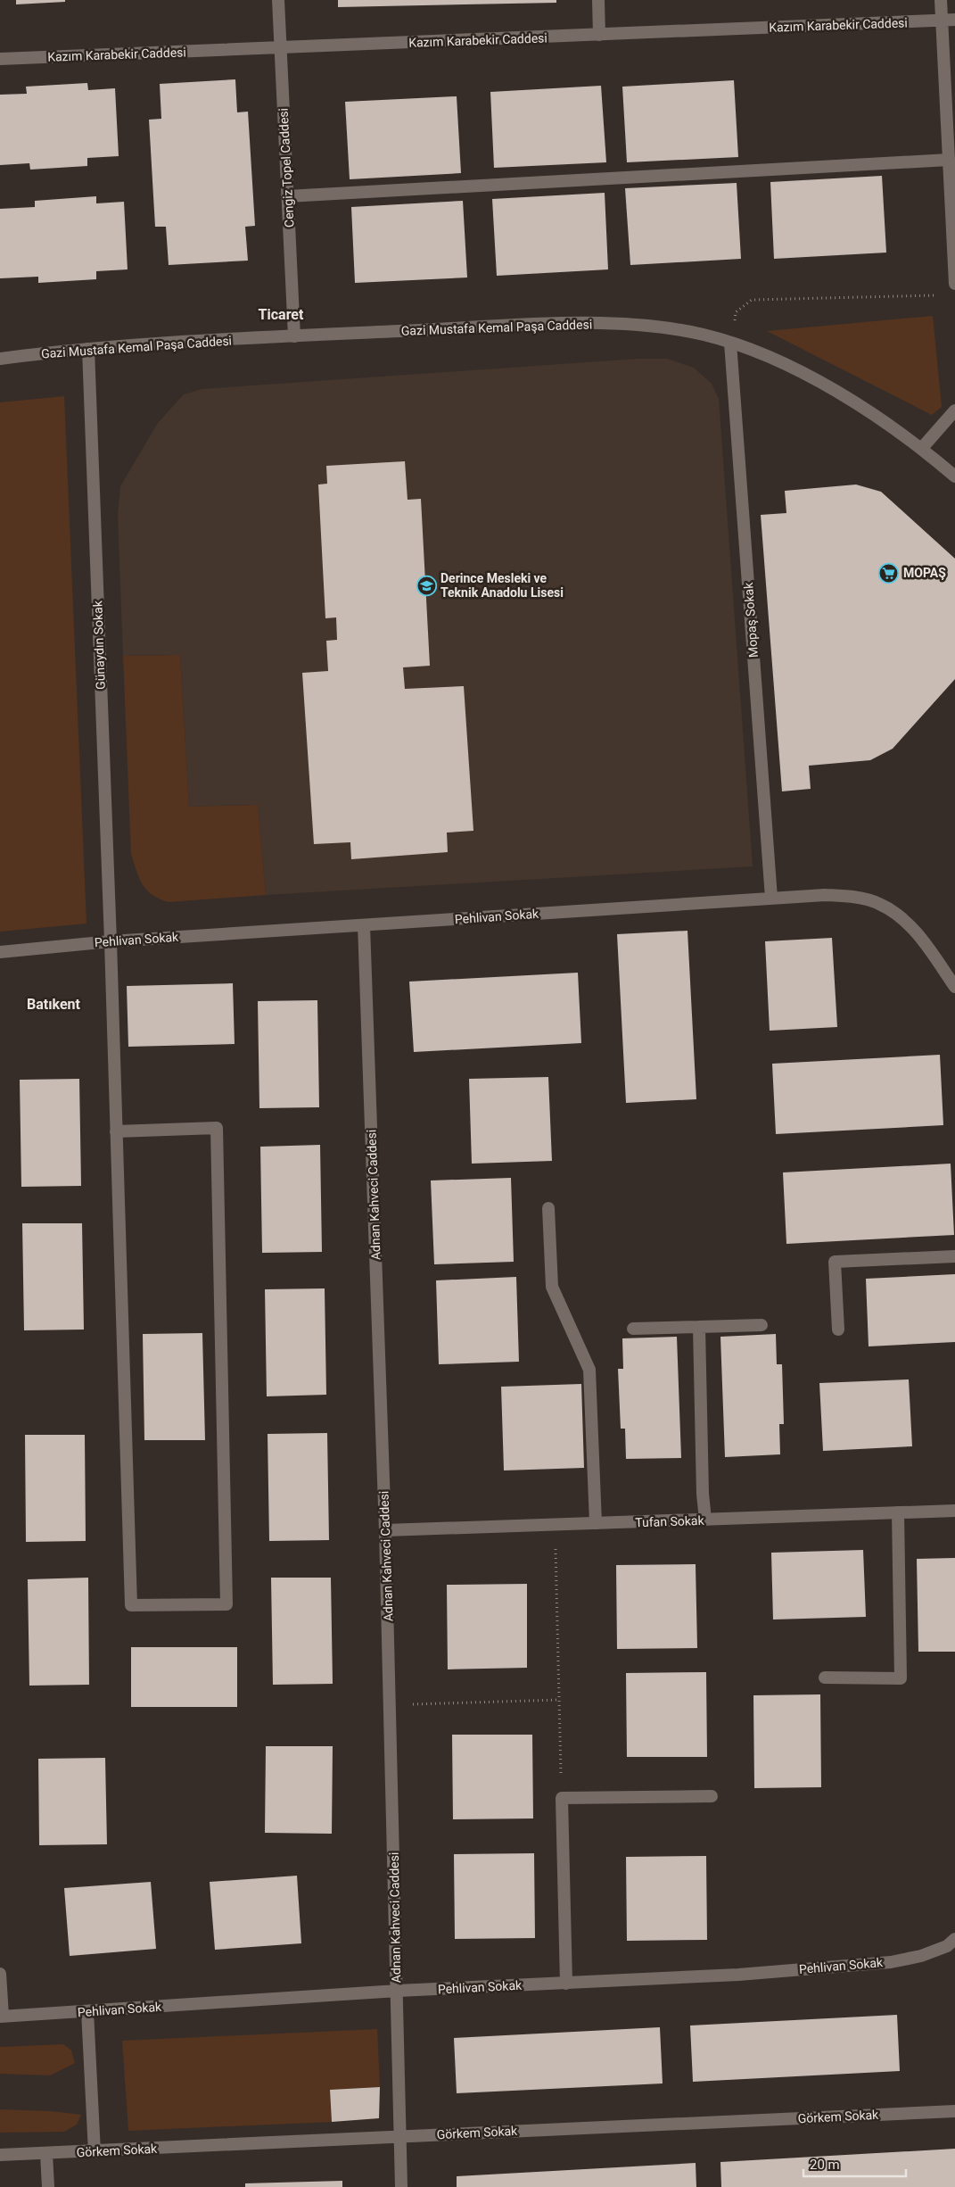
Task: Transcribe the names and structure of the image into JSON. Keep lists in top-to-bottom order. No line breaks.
{"streets":{"street":["Kazım Karabekir Caddesi","Cengiz Topel Caddesi","Gazi Mustafa Kemal Paşa Caddesi","Mopaş Sokak","Günaydın Sokak","Pehlivan Sokak","Adnan Kahveci Caddesi","Tufan Sokak","Görkem Sokak"]},"crossings":[["Kazım Karabekir Caddesi","Cengiz Topel Caddesi"],["Cengiz Topel Caddesi","Gazi Mustafa Kemal Paşa Caddesi"],["Gazi Mustafa Kemal Paşa Caddesi","Mopaş Sokak"],["Gazi Mustafa Kemal Paşa Caddesi","Günaydın Sokak"],["Mopaş Sokak","Pehlivan Sokak"],["Günaydın Sokak","Pehlivan Sokak"],["Pehlivan Sokak","Adnan Kahveci Caddesi"],["Adnan Kahveci Caddesi","Tufan Sokak"],["Adnan Kahveci Caddesi","Görkem Sokak"]],"districts":["Ticaret","Batıkent"],"places":{"supermarket":["MOPAŞ"],"school or university":["Derince Mesleki ve Teknik Anadolu Lisesi"]},"scale_bar":"20 m"}
